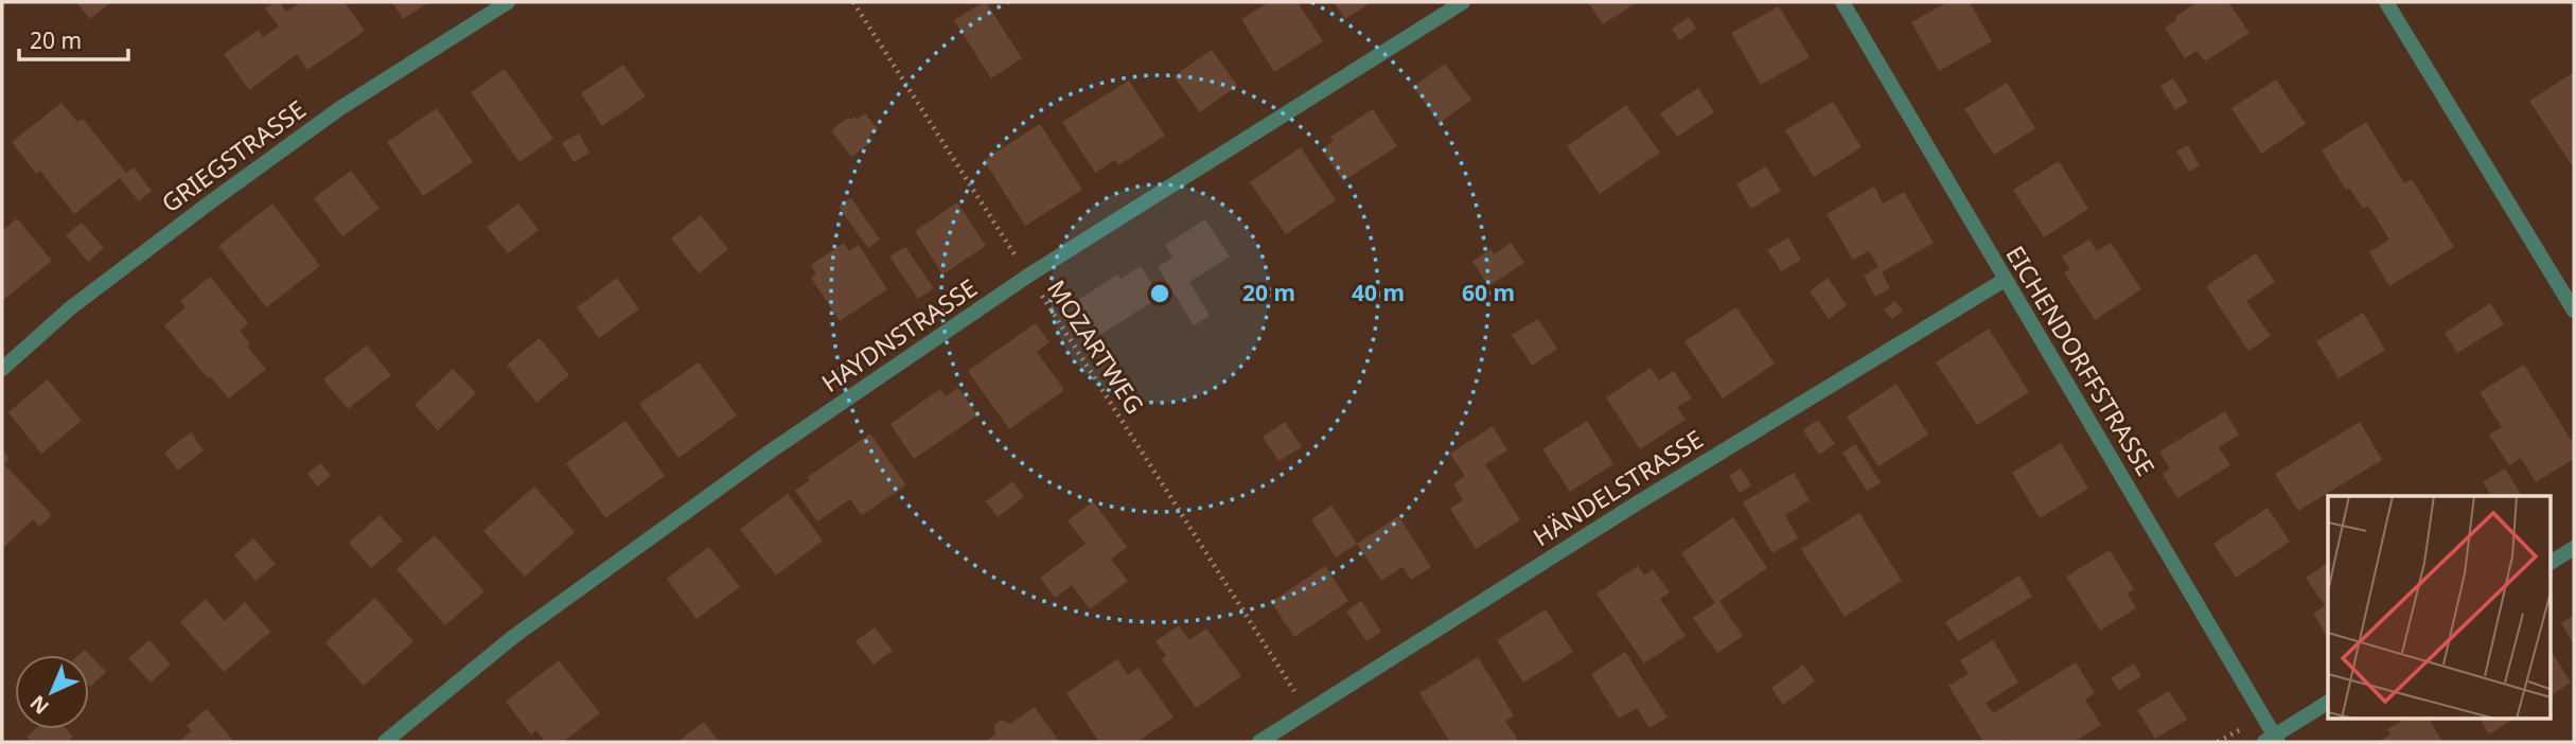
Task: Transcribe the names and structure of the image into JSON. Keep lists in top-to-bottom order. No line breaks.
{"streets":{"street":["GRIEGSTRASSE","HAYDNSTRASSE","EICHENDORFFSTRASSE","HÄNDELSTRASSE"],"path":["MOZARTWEG"]},"crossings":[["HAYDNSTRASSE","MOZARTWEG"],["MOZARTWEG","HÄNDELSTRASSE"],["EICHENDORFFSTRASSE","HÄNDELSTRASSE"]],"scale_bar":"20 m","north":"bottom left","rings":["20 m","40 m","60 m"]}
